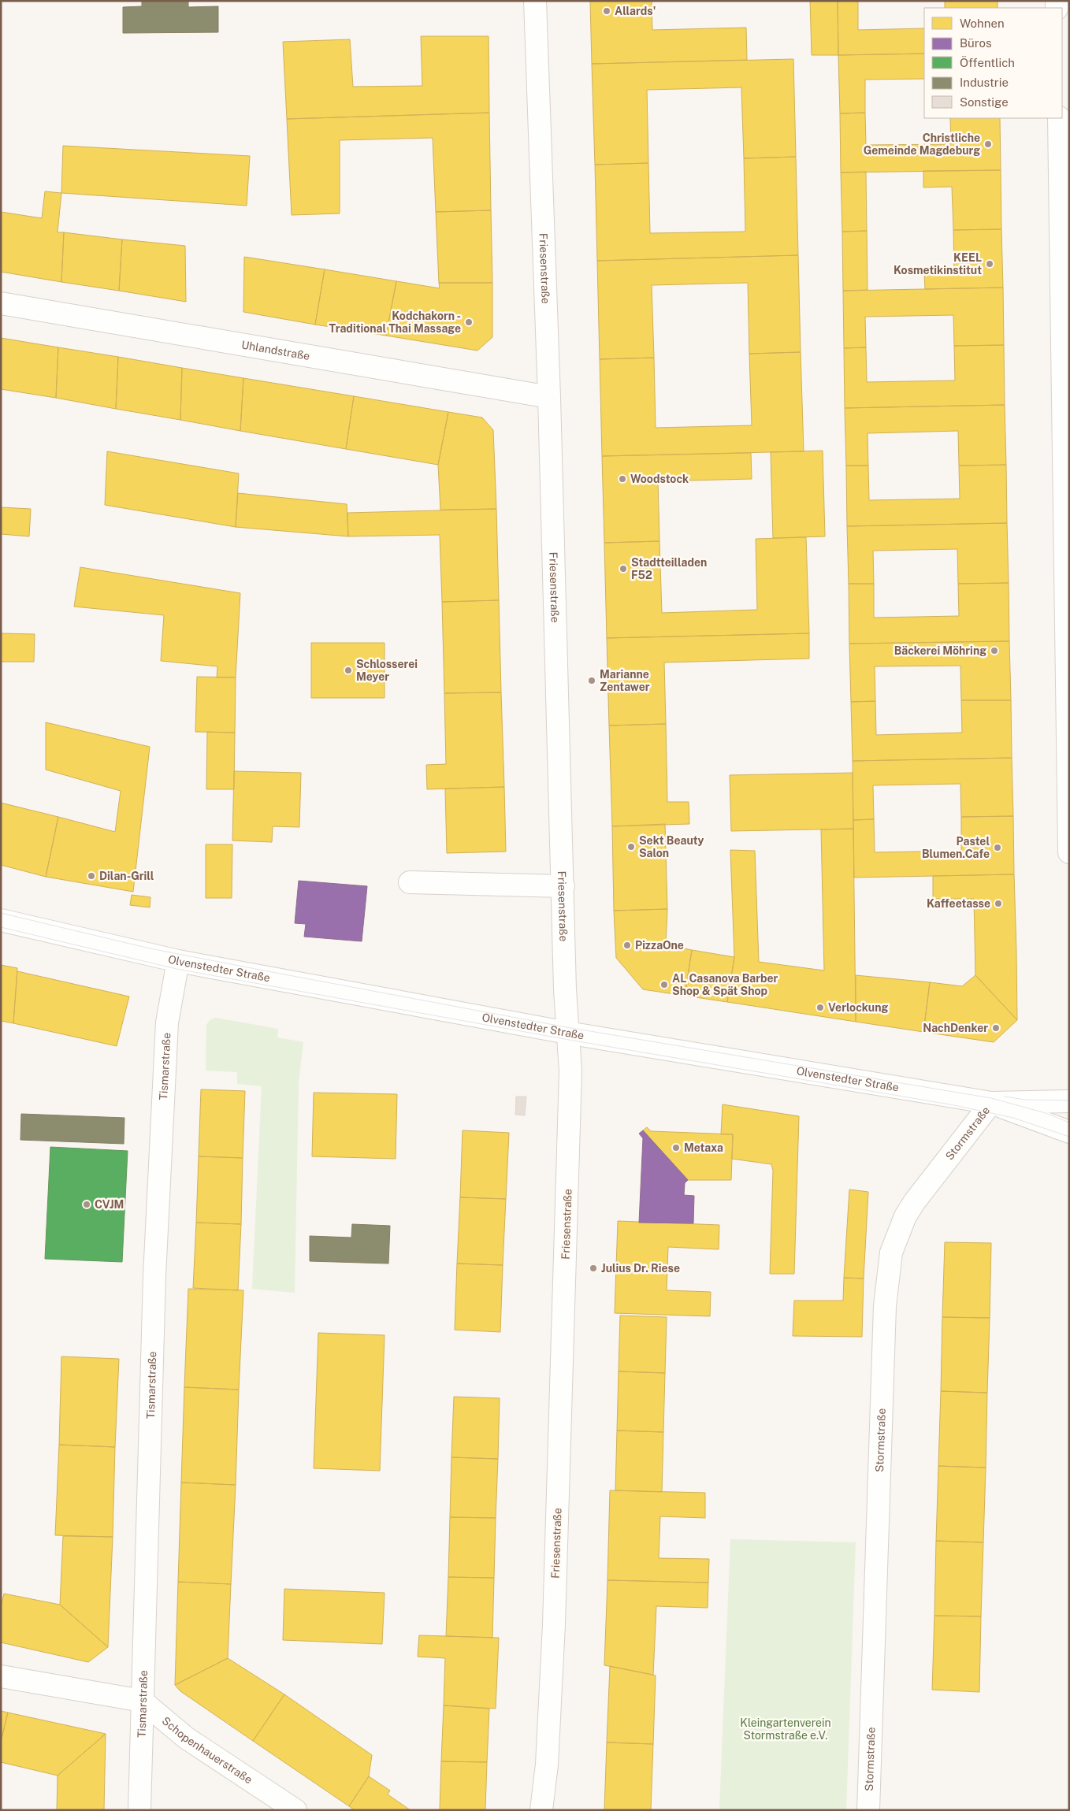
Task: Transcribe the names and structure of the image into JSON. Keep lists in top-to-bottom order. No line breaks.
{"streets":{"street":["Friesenstraße","Uhlandstraße","Olvenstedter Straße","Tismarstraße","Stormstraße","Schopenhauerstraße"]},"crossings":[["Friesenstraße","Uhlandstraße"],["Friesenstraße","Olvenstedter Straße"],["Olvenstedter Straße","Tismarstraße"],["Olvenstedter Straße","Stormstraße"],["Tismarstraße","Schopenhauerstraße"]],"parks":["Kleingartenverein Stormstraße e.V."],"places":["Allards'","Christliche Gemeinde Magdeburg","KEEL Kosmetikinstitut","Kodchakorn - Traditional Thai Massage","Woodstock","Stadtteilladen F52","Bäckerei Möhring","Schlosserei Meyer","Marianne Zentawer","Sekt Beauty Salon","Pastel Blumen.Cafe","Dilan-Grill","Kaffeetasse","PizzaOne","AL Casanova Barber Shop & Spät Shop","Verlockung","NachDenker","Metaxa","CVJM","Julius Dr. Riese"],"legend":["Wohnen","Büros","Öffentlich","Industrie","Sonstige"]}
